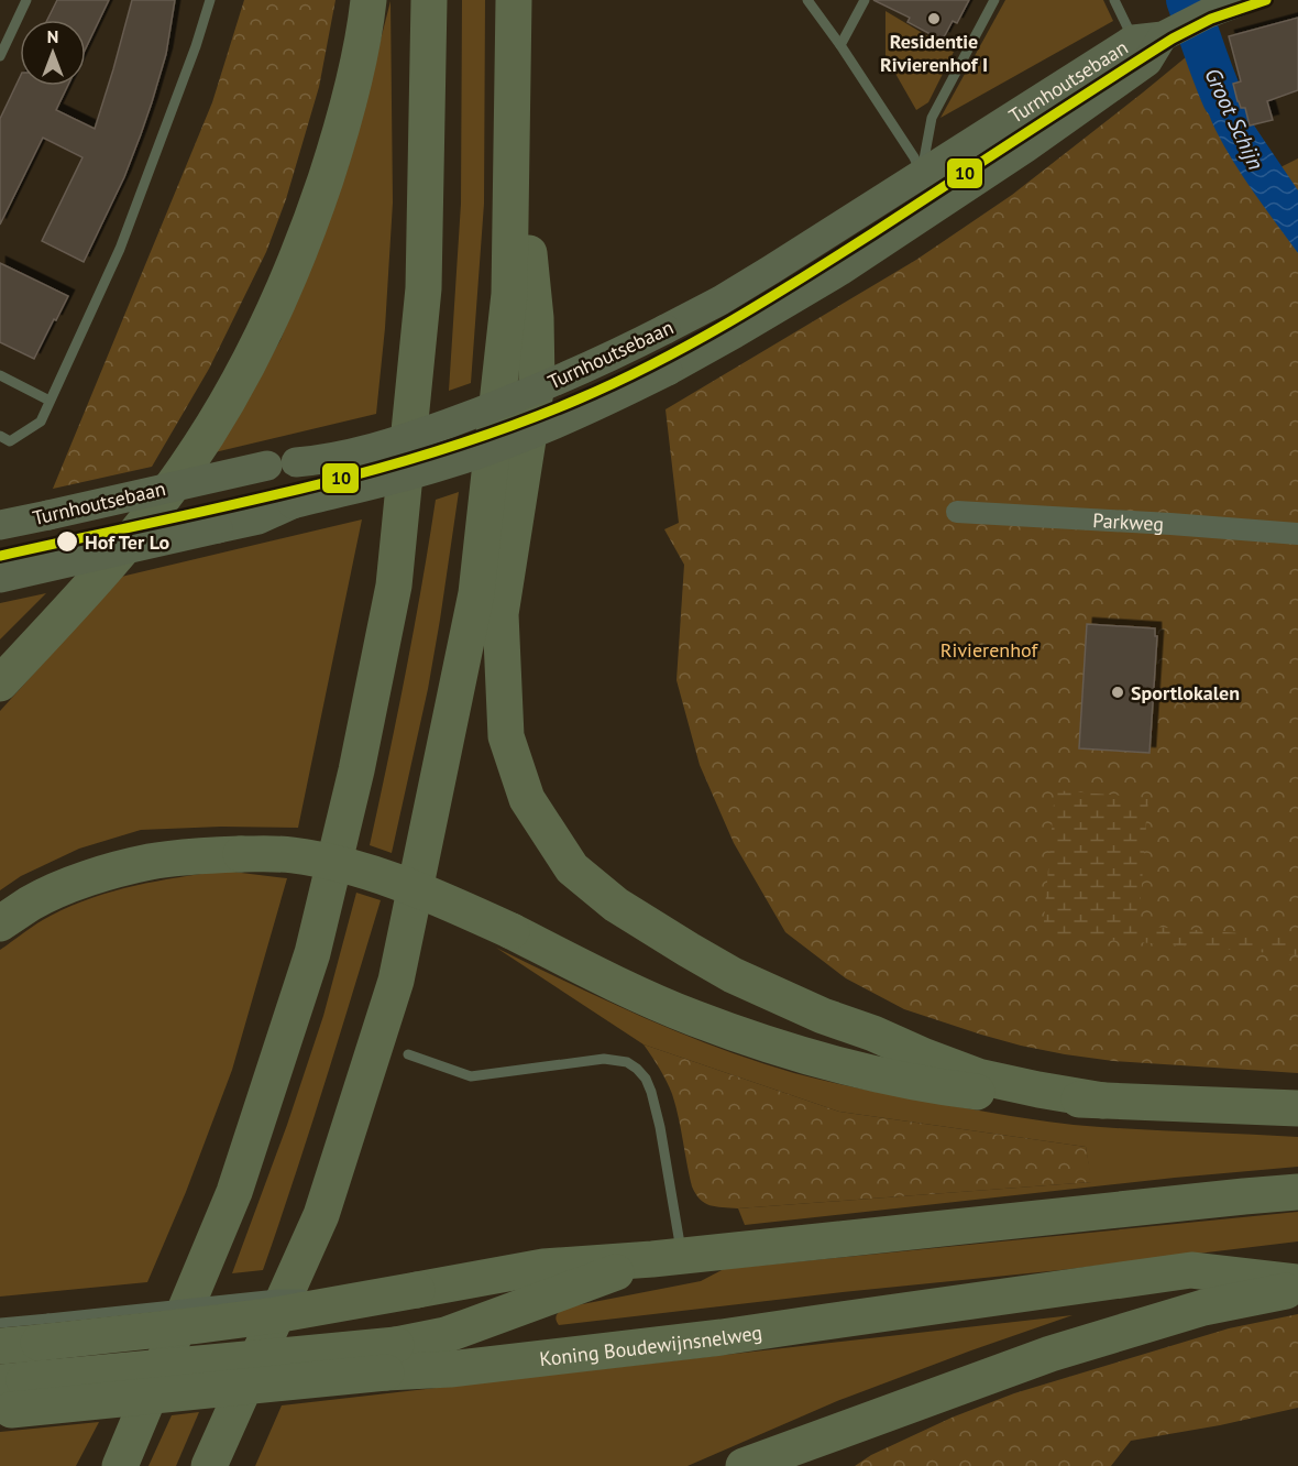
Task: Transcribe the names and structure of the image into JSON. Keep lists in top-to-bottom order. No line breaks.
{"streets":{"highway":["Koning Boudewijnsnelweg"],"main road":["Turnhoutsebaan"],"street":["Parkweg"]},"water":["Groot Schijn"],"parks":["Rivierenhof"],"places":["Residentie Rivierenhof I","Hof Ter Lo","Sportlokalen"],"lines":["transit line 10"],"north":"top"}
